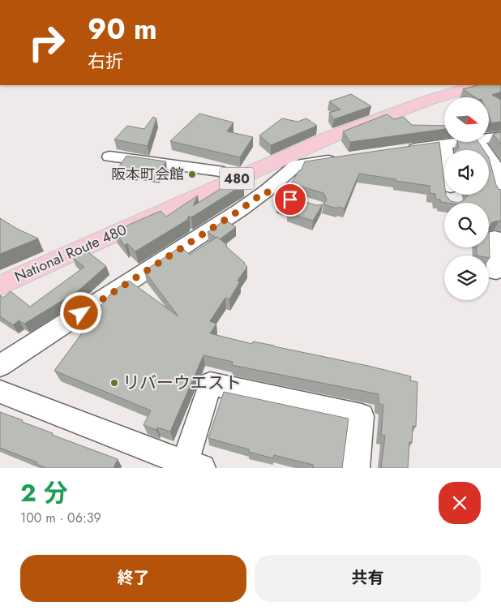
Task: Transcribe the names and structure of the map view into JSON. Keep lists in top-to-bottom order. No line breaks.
{"streets":{"highway":["480","National Route 480"]},"places":["阪本町会館","リバーウエスト"],"north":"right","page":{"turn":["90 m","右折"],"heading":["2 分","100 m · 06:39"],"buttons":["終了","共有"]}}
